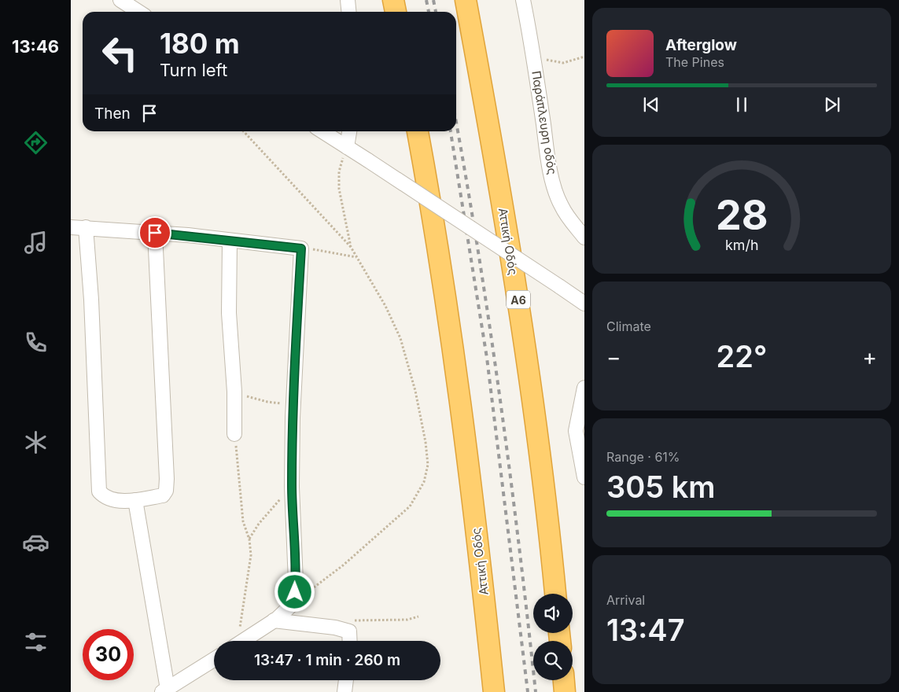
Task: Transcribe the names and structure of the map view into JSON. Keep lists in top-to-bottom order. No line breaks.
{"streets":{"highway":["Αττική Οδός","Α6"],"street":["Παράπλευρη οδός"]},"page":{"tabs":"13:46","turn":["180 m","Turn left"],"song":["Afterglow","The Pines"],"then":"Then","tile":["Climate",["Range · 61%","305 km"],["Arrival","13:47"]],"heat":["−","22°","+"],"limit":"30","trip":"13:47 · 1 min · 260 m","gauge":["28","km/h"]}}
